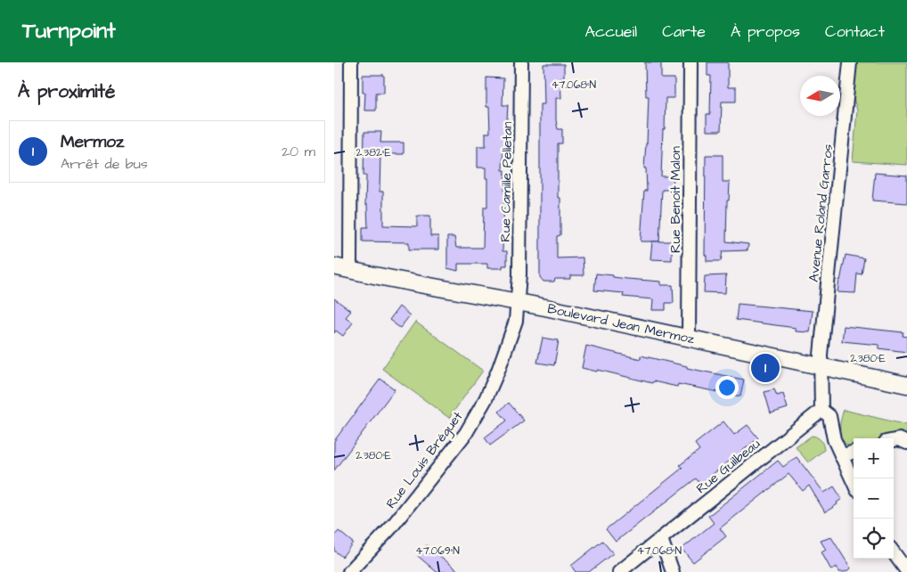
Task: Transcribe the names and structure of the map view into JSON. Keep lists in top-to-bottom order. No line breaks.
{"streets":{"street":["Rue Camille Pelletan","Rue Benoit Malon","Avenue Roland Garros","Boulevard Jean Mermoz","Rue Louis Bréguet","Rue Guilbeau"]},"crossings":[["Rue Camille Pelletan","Boulevard Jean Mermoz"],["Rue Camille Pelletan","Rue Louis Bréguet"],["Rue Benoit Malon","Boulevard Jean Mermoz"],["Avenue Roland Garros","Boulevard Jean Mermoz"],["Boulevard Jean Mermoz","Rue Louis Bréguet"]],"north":"left","page":{"header":"Turnpoint","nav":["Accueil","Carte","À propos","Contact"],"heading":"À proximité","list":[{"mark":"1","name":"Mermoz","note":"Arrêt de bus","value":"20 m"}],"pins":"1","map_buttons":["+","−"]},"coordinates":["47.068°N","2.382°E","2.380°E","47.069°N"]}
